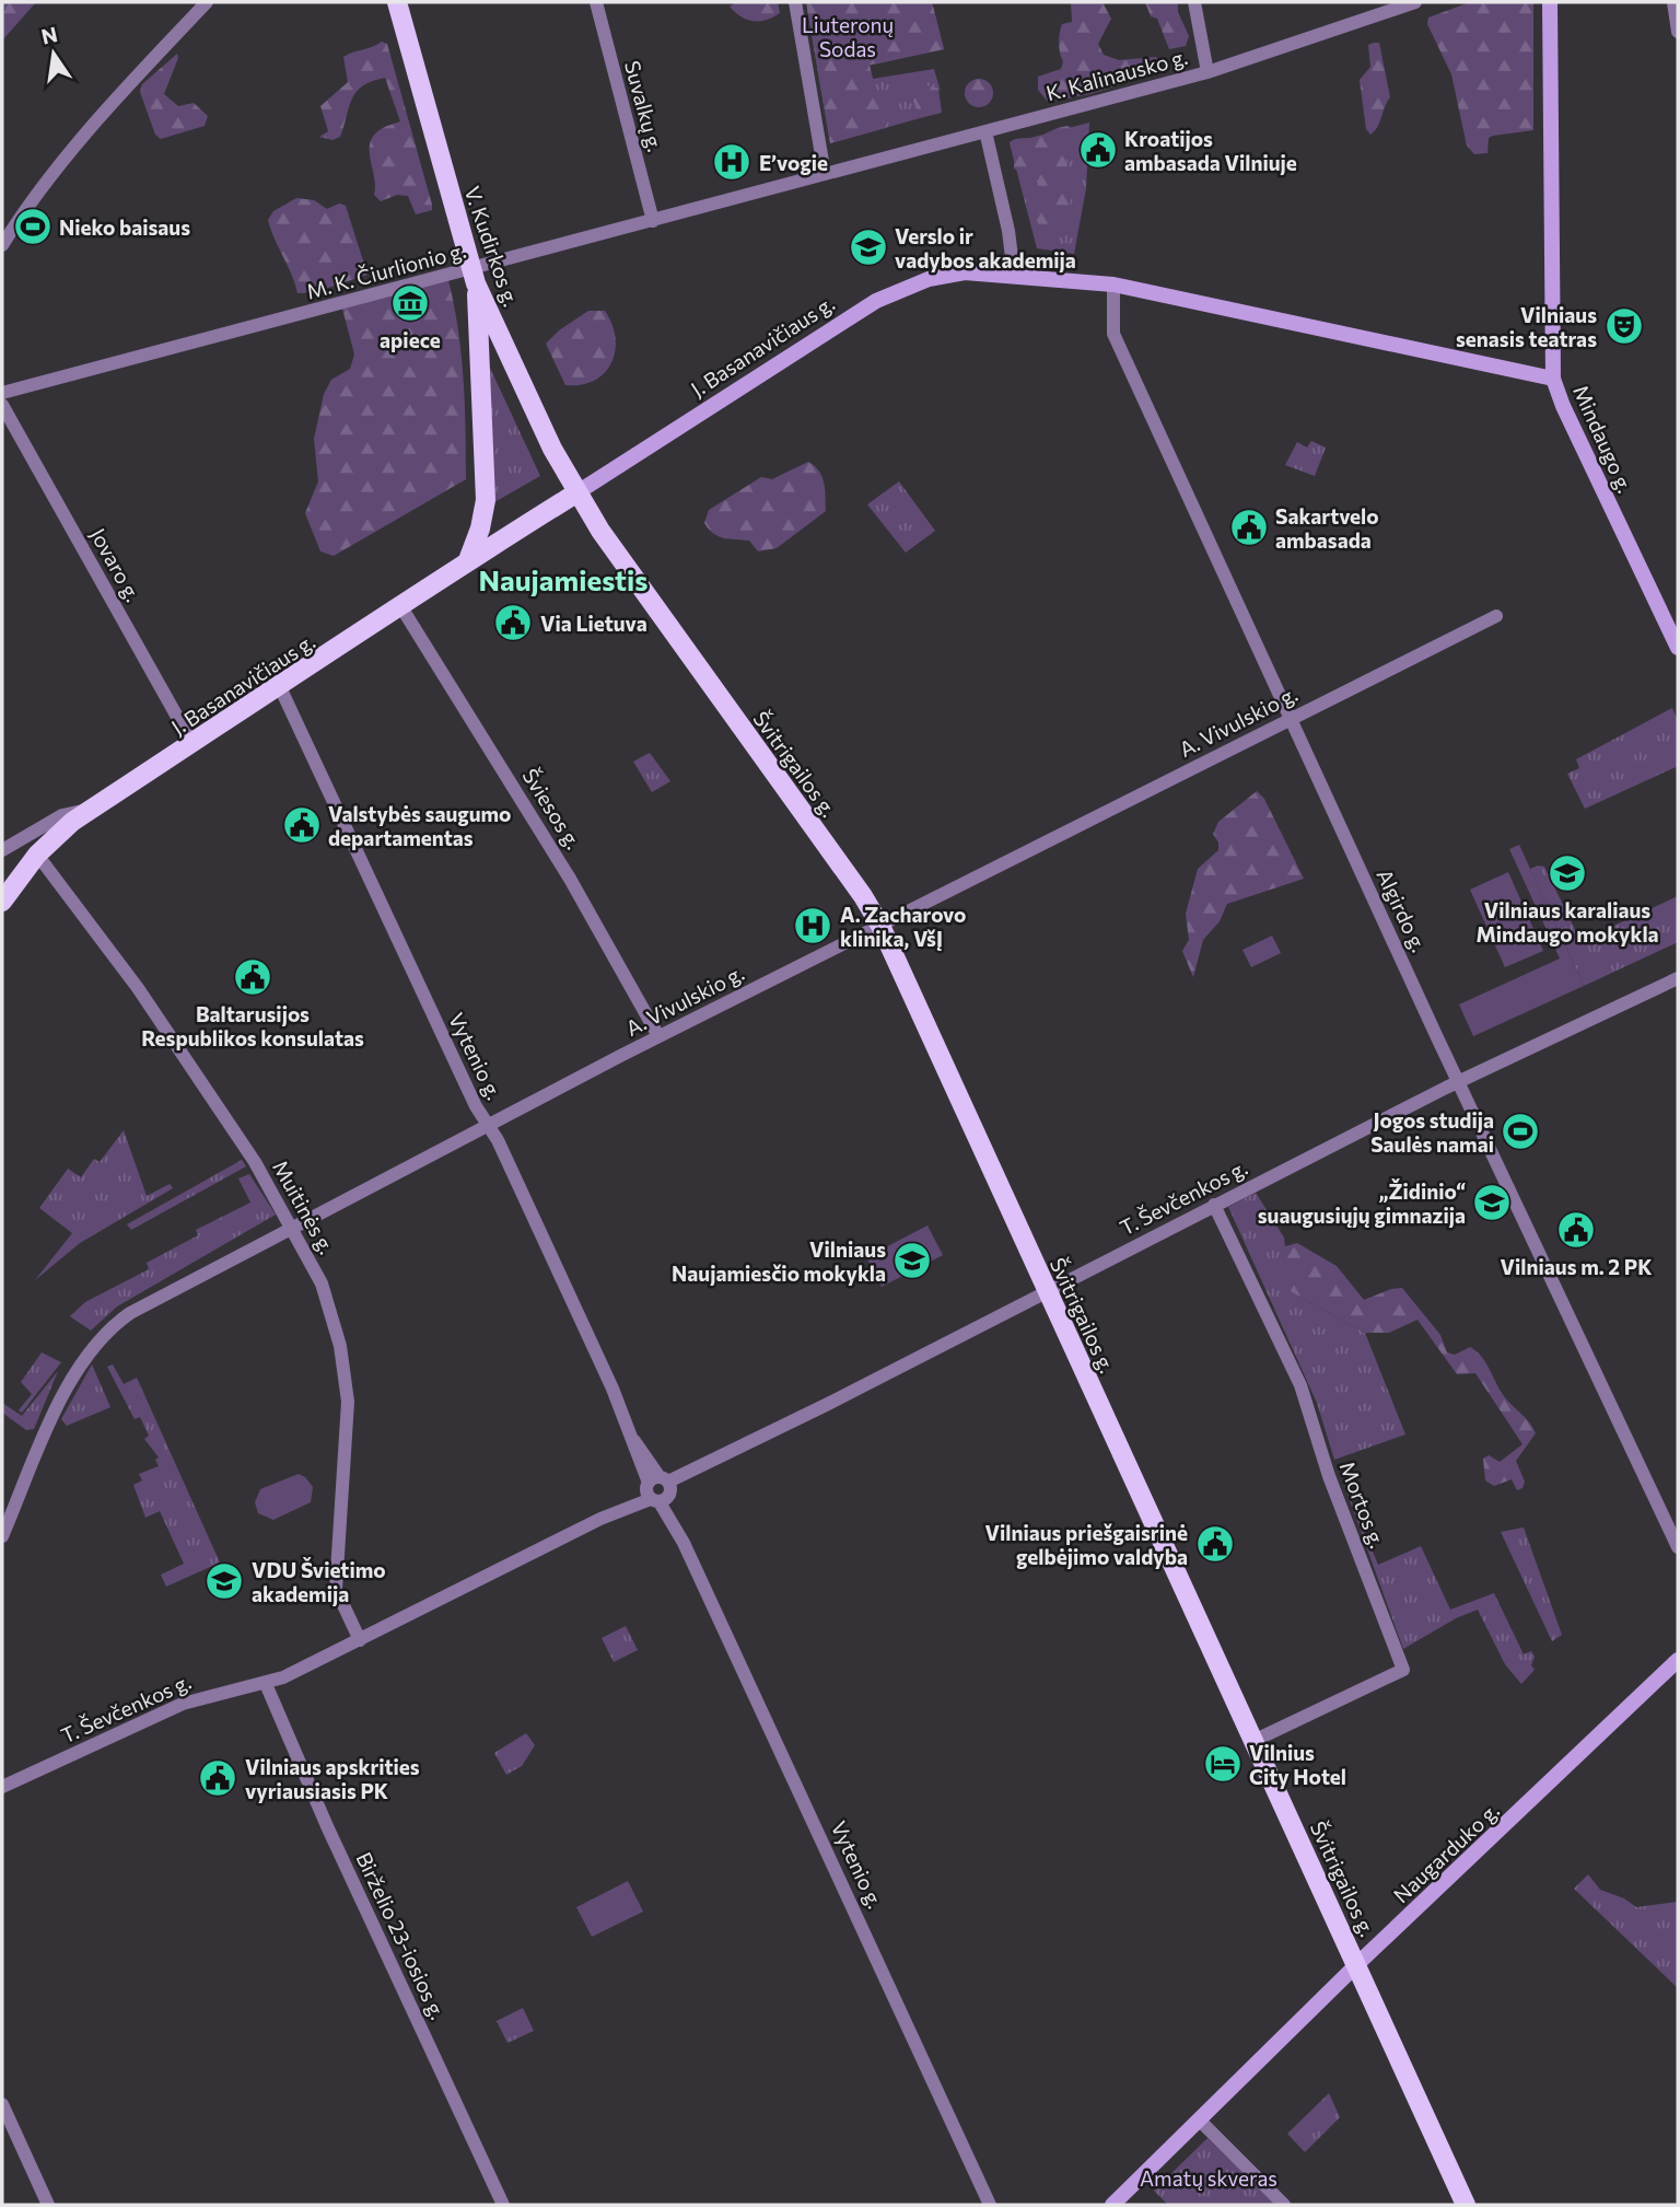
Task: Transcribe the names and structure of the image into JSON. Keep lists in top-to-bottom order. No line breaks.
{"streets":{"main road":["V. Kudirkos g.","J. Basanavičiaus g.","Mindaugo g.","Švitrigailos g.","Naugarduko g."],"street":["K. Kalinausko g.","Suvalkų g.","M. K. Čiurlionio g.","Jovaro g.","A. Vivulskio g.","Šviesos g.","Algirdo g.","Vytenio g.","T. Ševčenkos g.","Muitinės g.","Mortos g.","Birželio 23-iosios g."]},"crossings":[["K. Kalinausko g.","M. K. Čiurlionio g."],["Suvalkų g.","M. K. Čiurlionio g."],["V. Kudirkos g.","M. K. Čiurlionio g."],["V. Kudirkos g.","J. Basanavičiaus g."],["V. Kudirkos g.","Švitrigailos g."],["J. Basanavičiaus g.","Mindaugo g."],["J. Basanavičiaus g.","Jovaro g."],["J. Basanavičiaus g.","Švitrigailos g."],["J. Basanavičiaus g.","Šviesos g."],["J. Basanavičiaus g.","Algirdo g."],["J. Basanavičiaus g.","Vytenio g."],["J. Basanavičiaus g.","Muitinės g."],["A. Vivulskio g.","Švitrigailos g."],["A. Vivulskio g.","Šviesos g."],["A. Vivulskio g.","Algirdo g."],["A. Vivulskio g.","Vytenio g."],["A. Vivulskio g.","Muitinės g."],["Švitrigailos g.","T. Ševčenkos g."],["Švitrigailos g.","Mortos g."],["Švitrigailos g.","Naugarduko g."],["Algirdo g.","T. Ševčenkos g."],["Vytenio g.","T. Ševčenkos g."],["T. Ševčenkos g.","Muitinės g."],["T. Ševčenkos g.","Mortos g."],["T. Ševčenkos g.","Birželio 23-iosios g."]],"districts":["Naujamiestis"],"parks":["Liuteronų Sodas","Amatų skveras"],"places":{"public building":["Kroatijos ambasada Vilniuje","Sakartvelo ambasada","Via Lietuva","Valstybės saugumo departamentas","Baltarusijos Respublikos konsulatas","Vilniaus m. 2 PK","Vilniaus priešgaisrinė gelbėjimo valdyba","Vilniaus apskrities vyriausiasis PK"],"hospital":["E’vogie","A. Zacharovo klinika, VšĮ"],"sports":["Nieko baisaus","Jogos studija Saulės namai"],"school or university":["Verslo ir vadybos akademija","Vilniaus karaliaus Mindaugo mokykla","„Židinio“ suaugusiųjų gimnazija","Vilniaus Naujamiesčio mokykla","VDU Švietimo akademija"],"museum":["apiece"],"theatre":["Vilniaus senasis teatras"],"hotel":["Vilnius City Hotel"]},"north":"top"}
